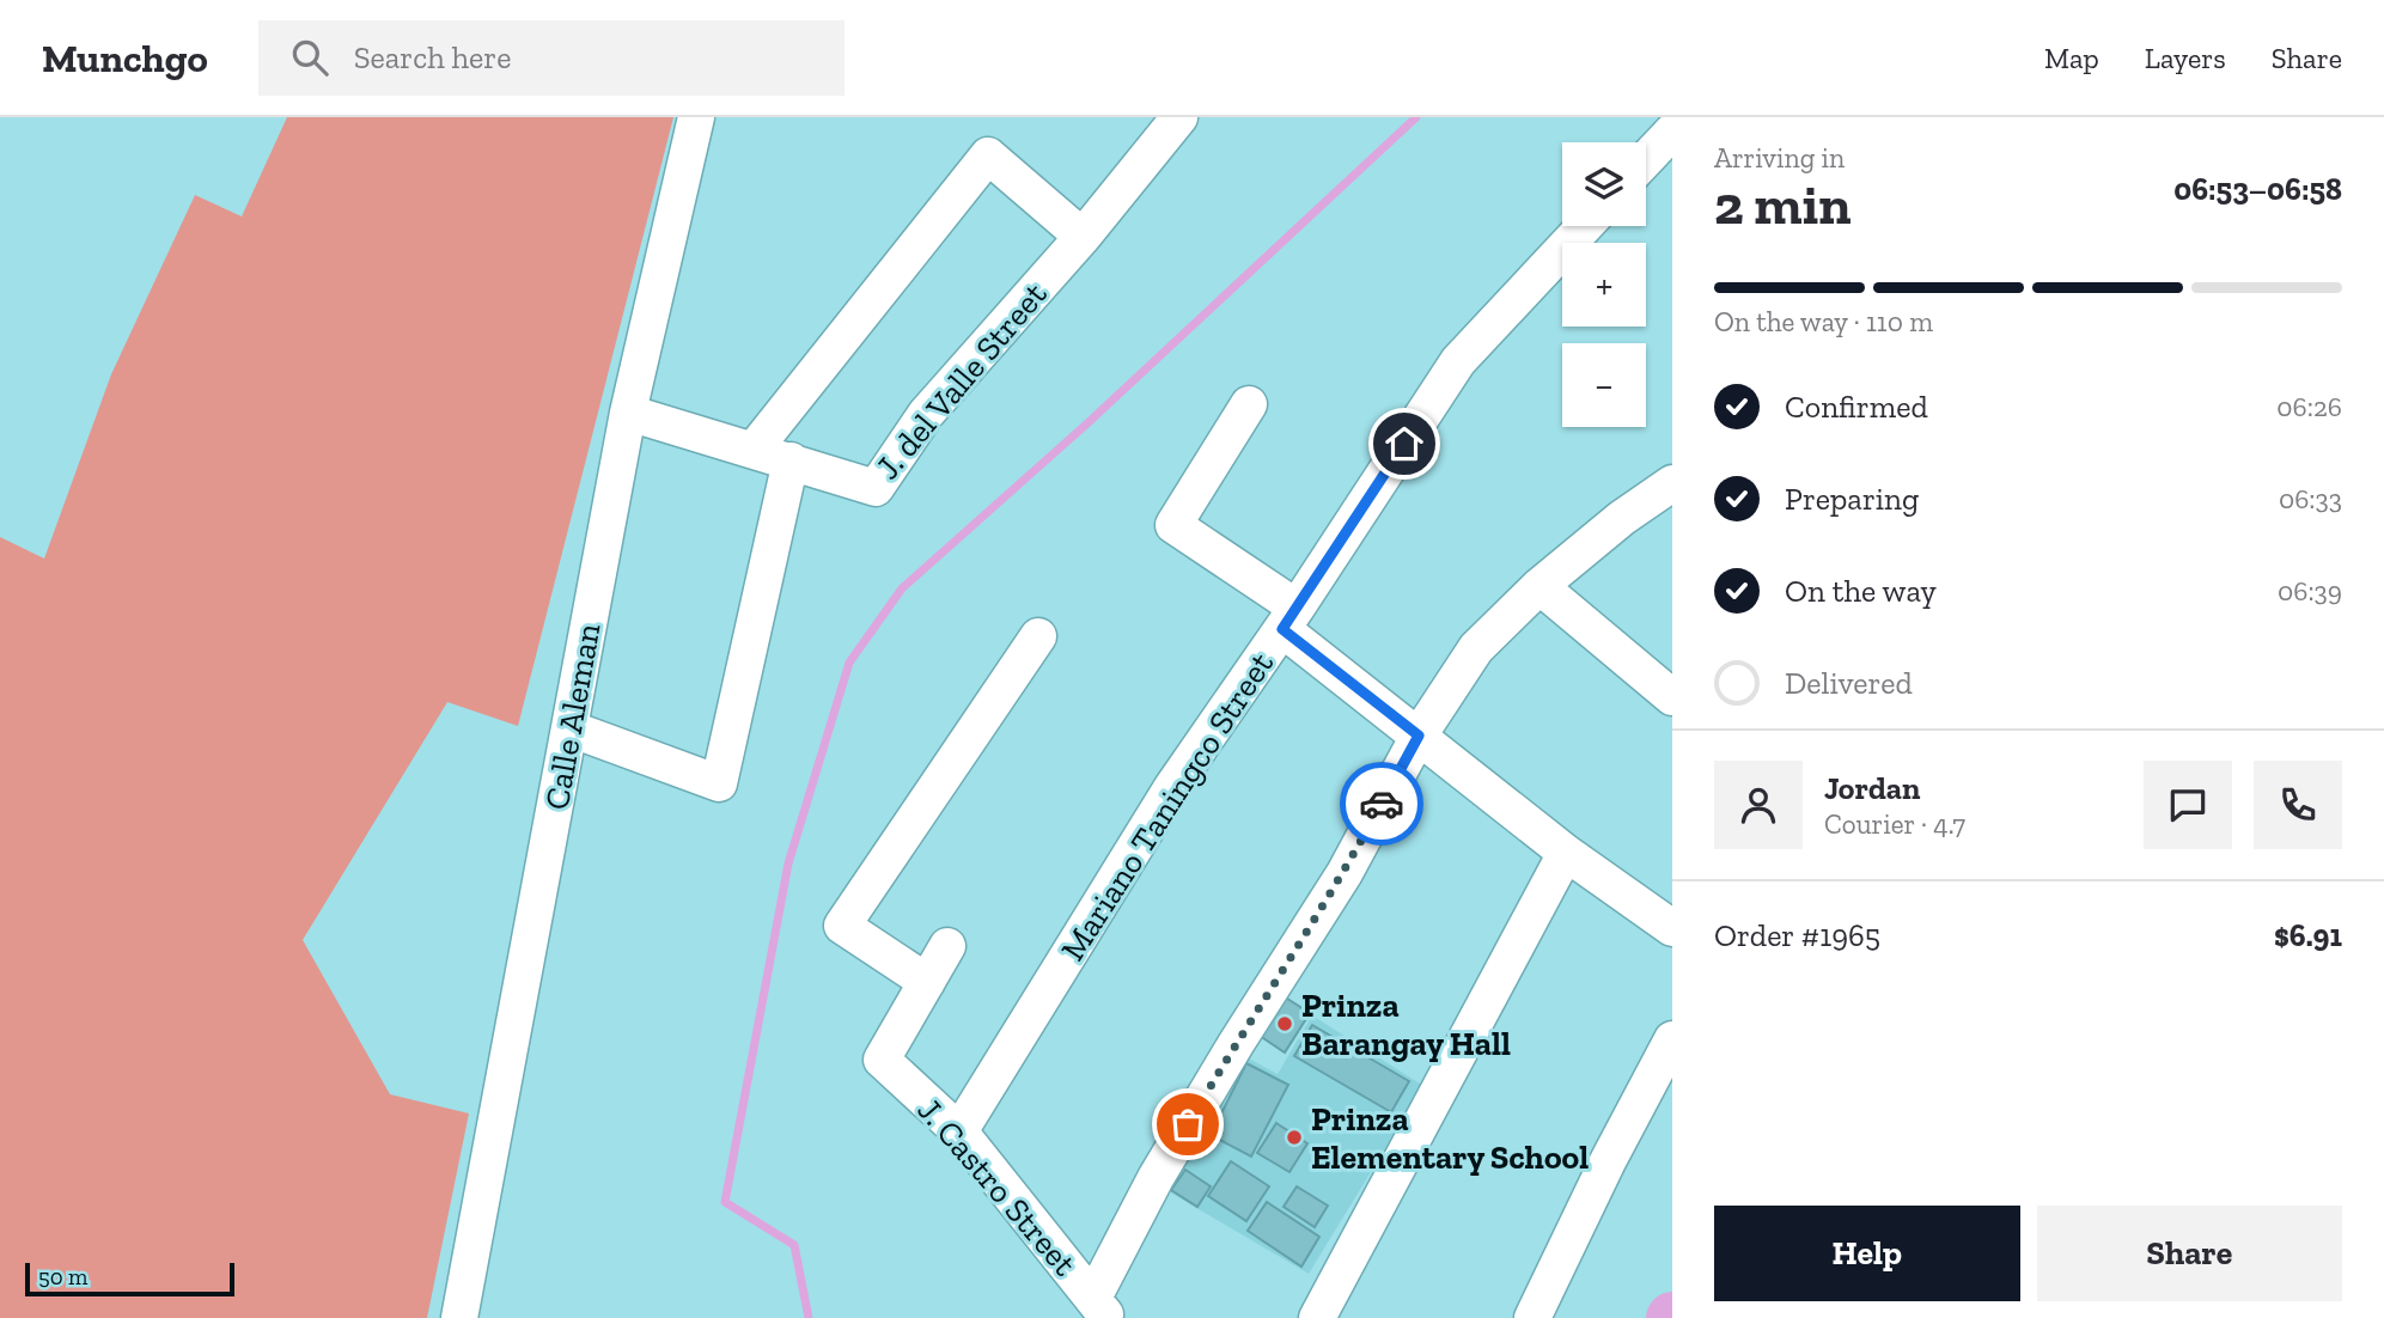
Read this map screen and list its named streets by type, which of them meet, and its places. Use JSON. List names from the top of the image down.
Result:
{
  "streets": {
    "street": [
      "J. del Valle Street",
      "Calle Aleman",
      "Mariano Taningco Street",
      "J. Castro Street"
    ]
  },
  "crossings": [
    ["J. del Valle Street", "Calle Aleman"],
    ["Mariano Taningco Street", "J. Castro Street"]
  ],
  "places": ["Prinza Barangay Hall", "Prinza Elementary School"],
  "scale_bar": "50 m",
  "page": {
    "header": "Munchgo",
    "search": "Search here",
    "nav": ["Map", "Layers", "Share"],
    "heading": ["2 min", "Arriving in", "06:53–06:58"],
    "panel": [
      "Jordan",
      "Courier · 4.7",
      "Order #1965",
      "$6.91"
    ],
    "map_buttons": ["+", "−"],
    "bar": "On the way · 110 m",
    "list": [
      ["Confirmed", "06:26"],
      ["Preparing", "06:33"],
      ["On the way", "06:39"],
      "Delivered"
    ],
    "buttons": ["Help", "Share"],
    "scale": "50 m"
  }
}
